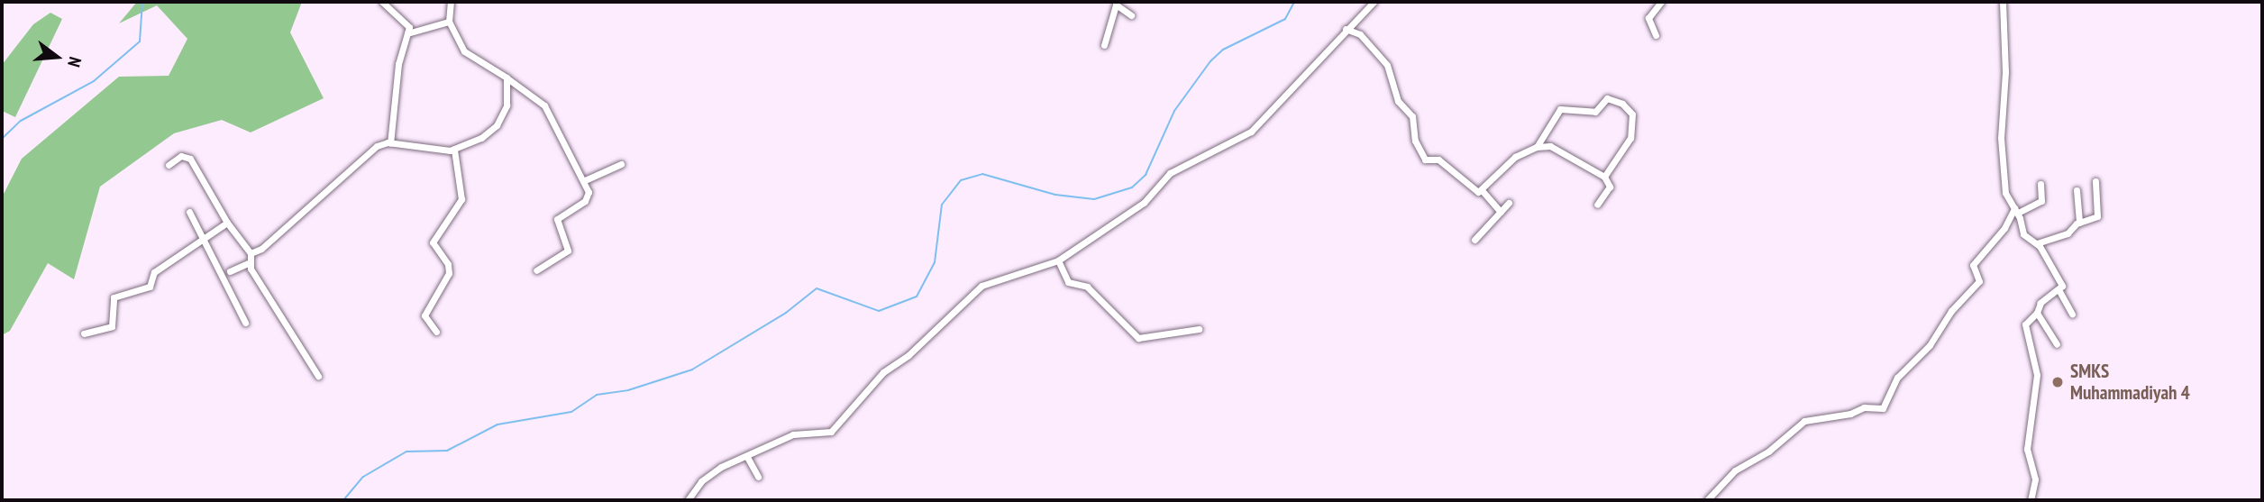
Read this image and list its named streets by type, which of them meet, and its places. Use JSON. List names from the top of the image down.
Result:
{
  "places": ["SMKS Muhammadiyah 4"],
  "north": "right"
}
